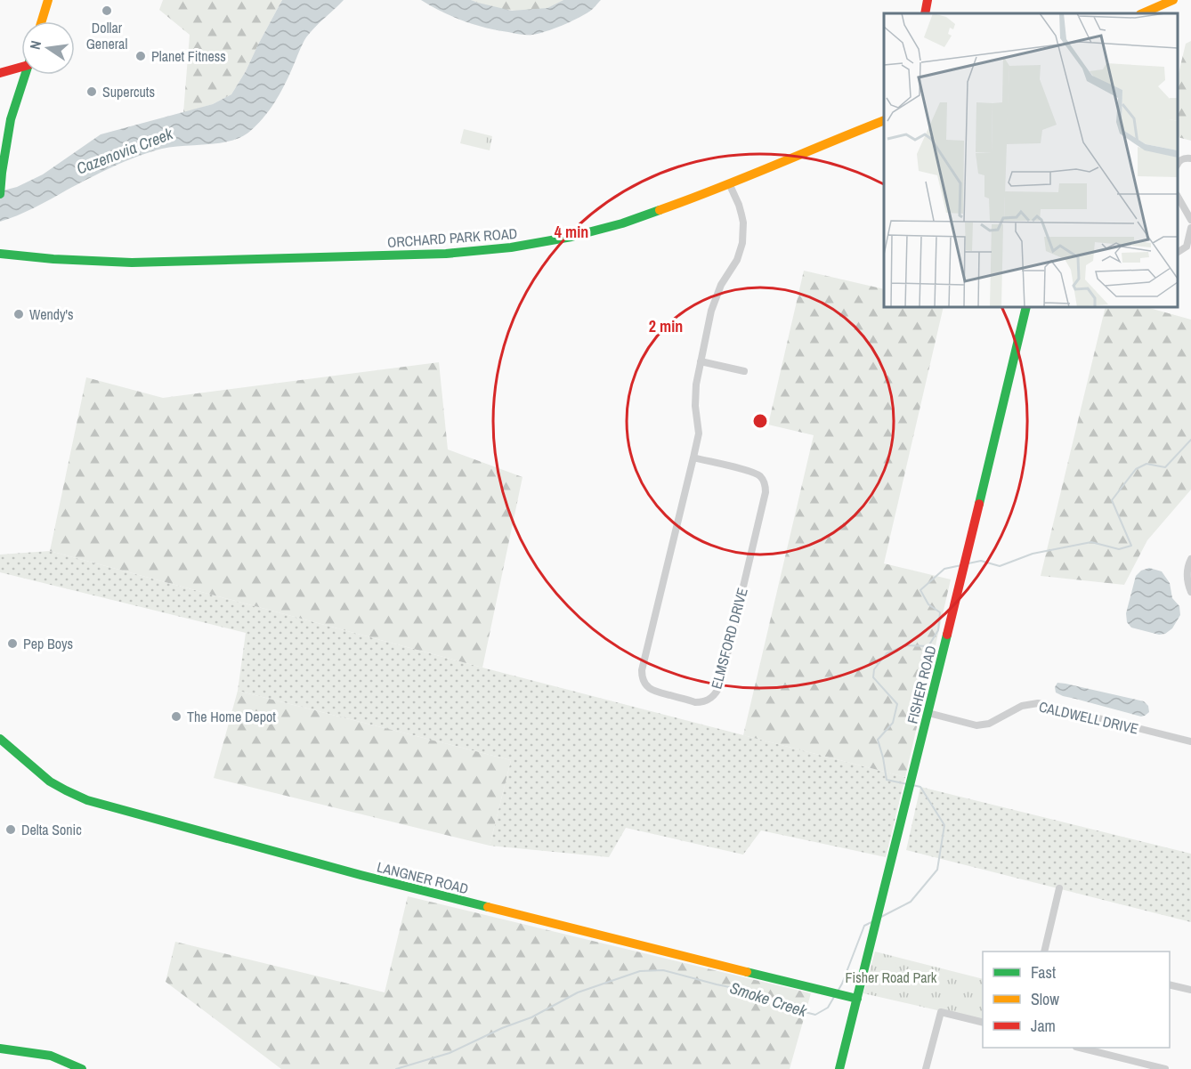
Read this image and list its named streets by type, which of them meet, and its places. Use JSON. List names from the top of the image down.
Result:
{
  "streets": {
    "main road": ["ORCHARD PARK ROAD", "FISHER ROAD", "LANGNER ROAD"],
    "street": ["ELMSFORD DRIVE", "CALDWELL DRIVE"]
  },
  "crossings": [
    ["ORCHARD PARK ROAD", "ELMSFORD DRIVE"],
    ["FISHER ROAD", "CALDWELL DRIVE"],
    ["FISHER ROAD", "LANGNER ROAD"]
  ],
  "water": ["Cazenovia Creek", "Smoke Creek"],
  "parks": ["Fisher Road Park"],
  "places": [
    "Dollar General",
    "Planet Fitness",
    "Supercuts",
    "Wendy's",
    "Pep Boys",
    "The Home Depot",
    "Delta Sonic"
  ],
  "legend": ["Fast", "Slow", "Jam"],
  "north": "left",
  "rings": ["4 min", "2 min"]
}
